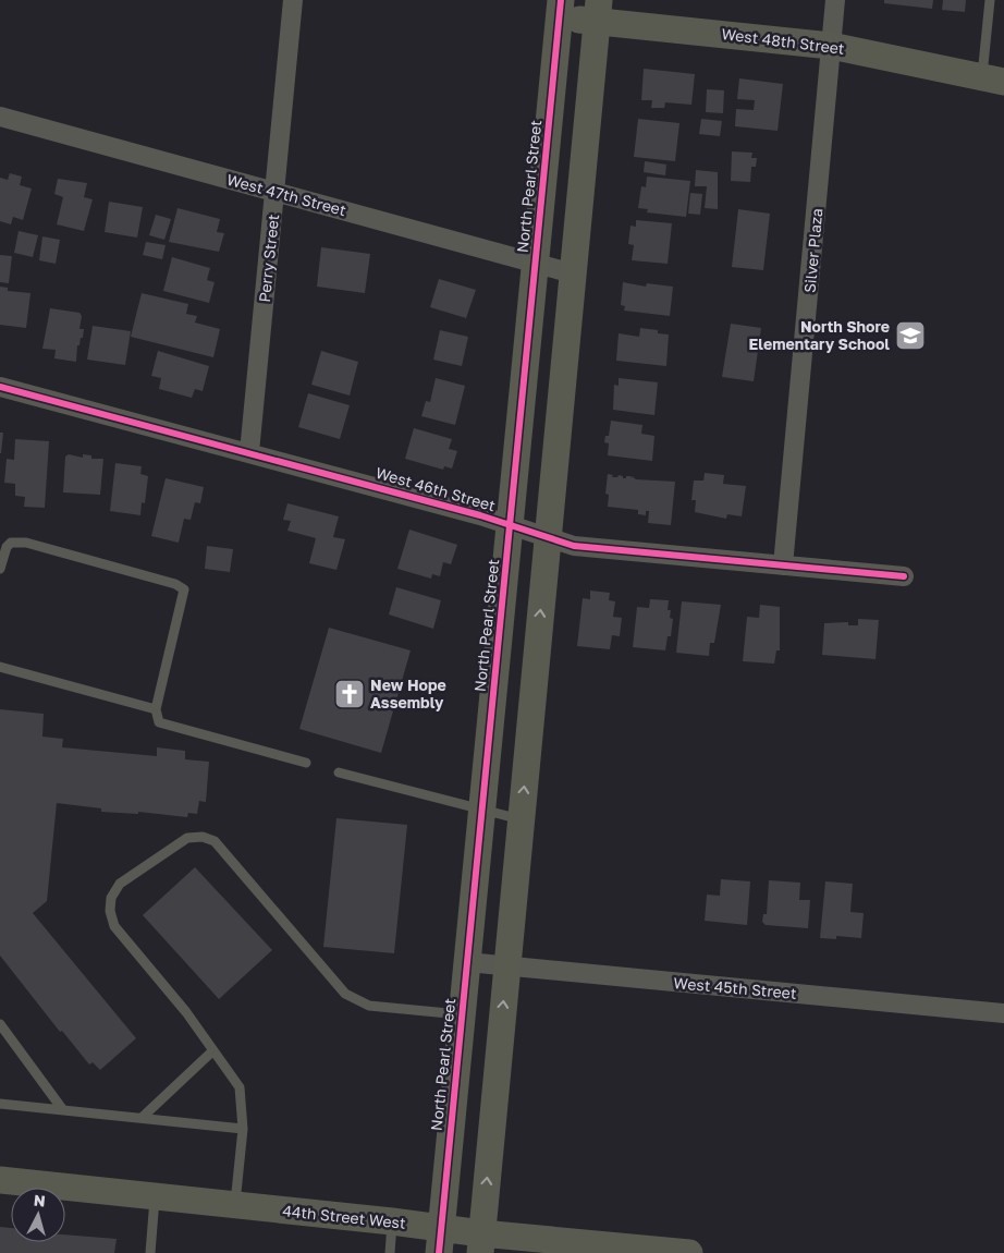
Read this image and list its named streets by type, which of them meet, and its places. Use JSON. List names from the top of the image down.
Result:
{
  "streets": {
    "street": [
      "West 48th Street",
      "North Pearl Street",
      "West 47th Street",
      "Silver Plaza",
      "Perry Street",
      "West 46th Street",
      "West 45th Street",
      "44th Street West"
    ]
  },
  "crossings": [
    ["West 48th Street", "North Pearl Street"],
    ["West 48th Street", "Silver Plaza"],
    ["North Pearl Street", "West 47th Street"],
    ["North Pearl Street", "West 46th Street"],
    ["North Pearl Street", "West 45th Street"],
    ["North Pearl Street", "44th Street West"],
    ["West 47th Street", "Perry Street"],
    ["Silver Plaza", "West 46th Street"],
    ["Perry Street", "West 46th Street"]
  ],
  "places": {
    "school or university": ["North Shore Elementary School"],
    "church": ["New Hope Assembly"]
  },
  "north": "top"
}
